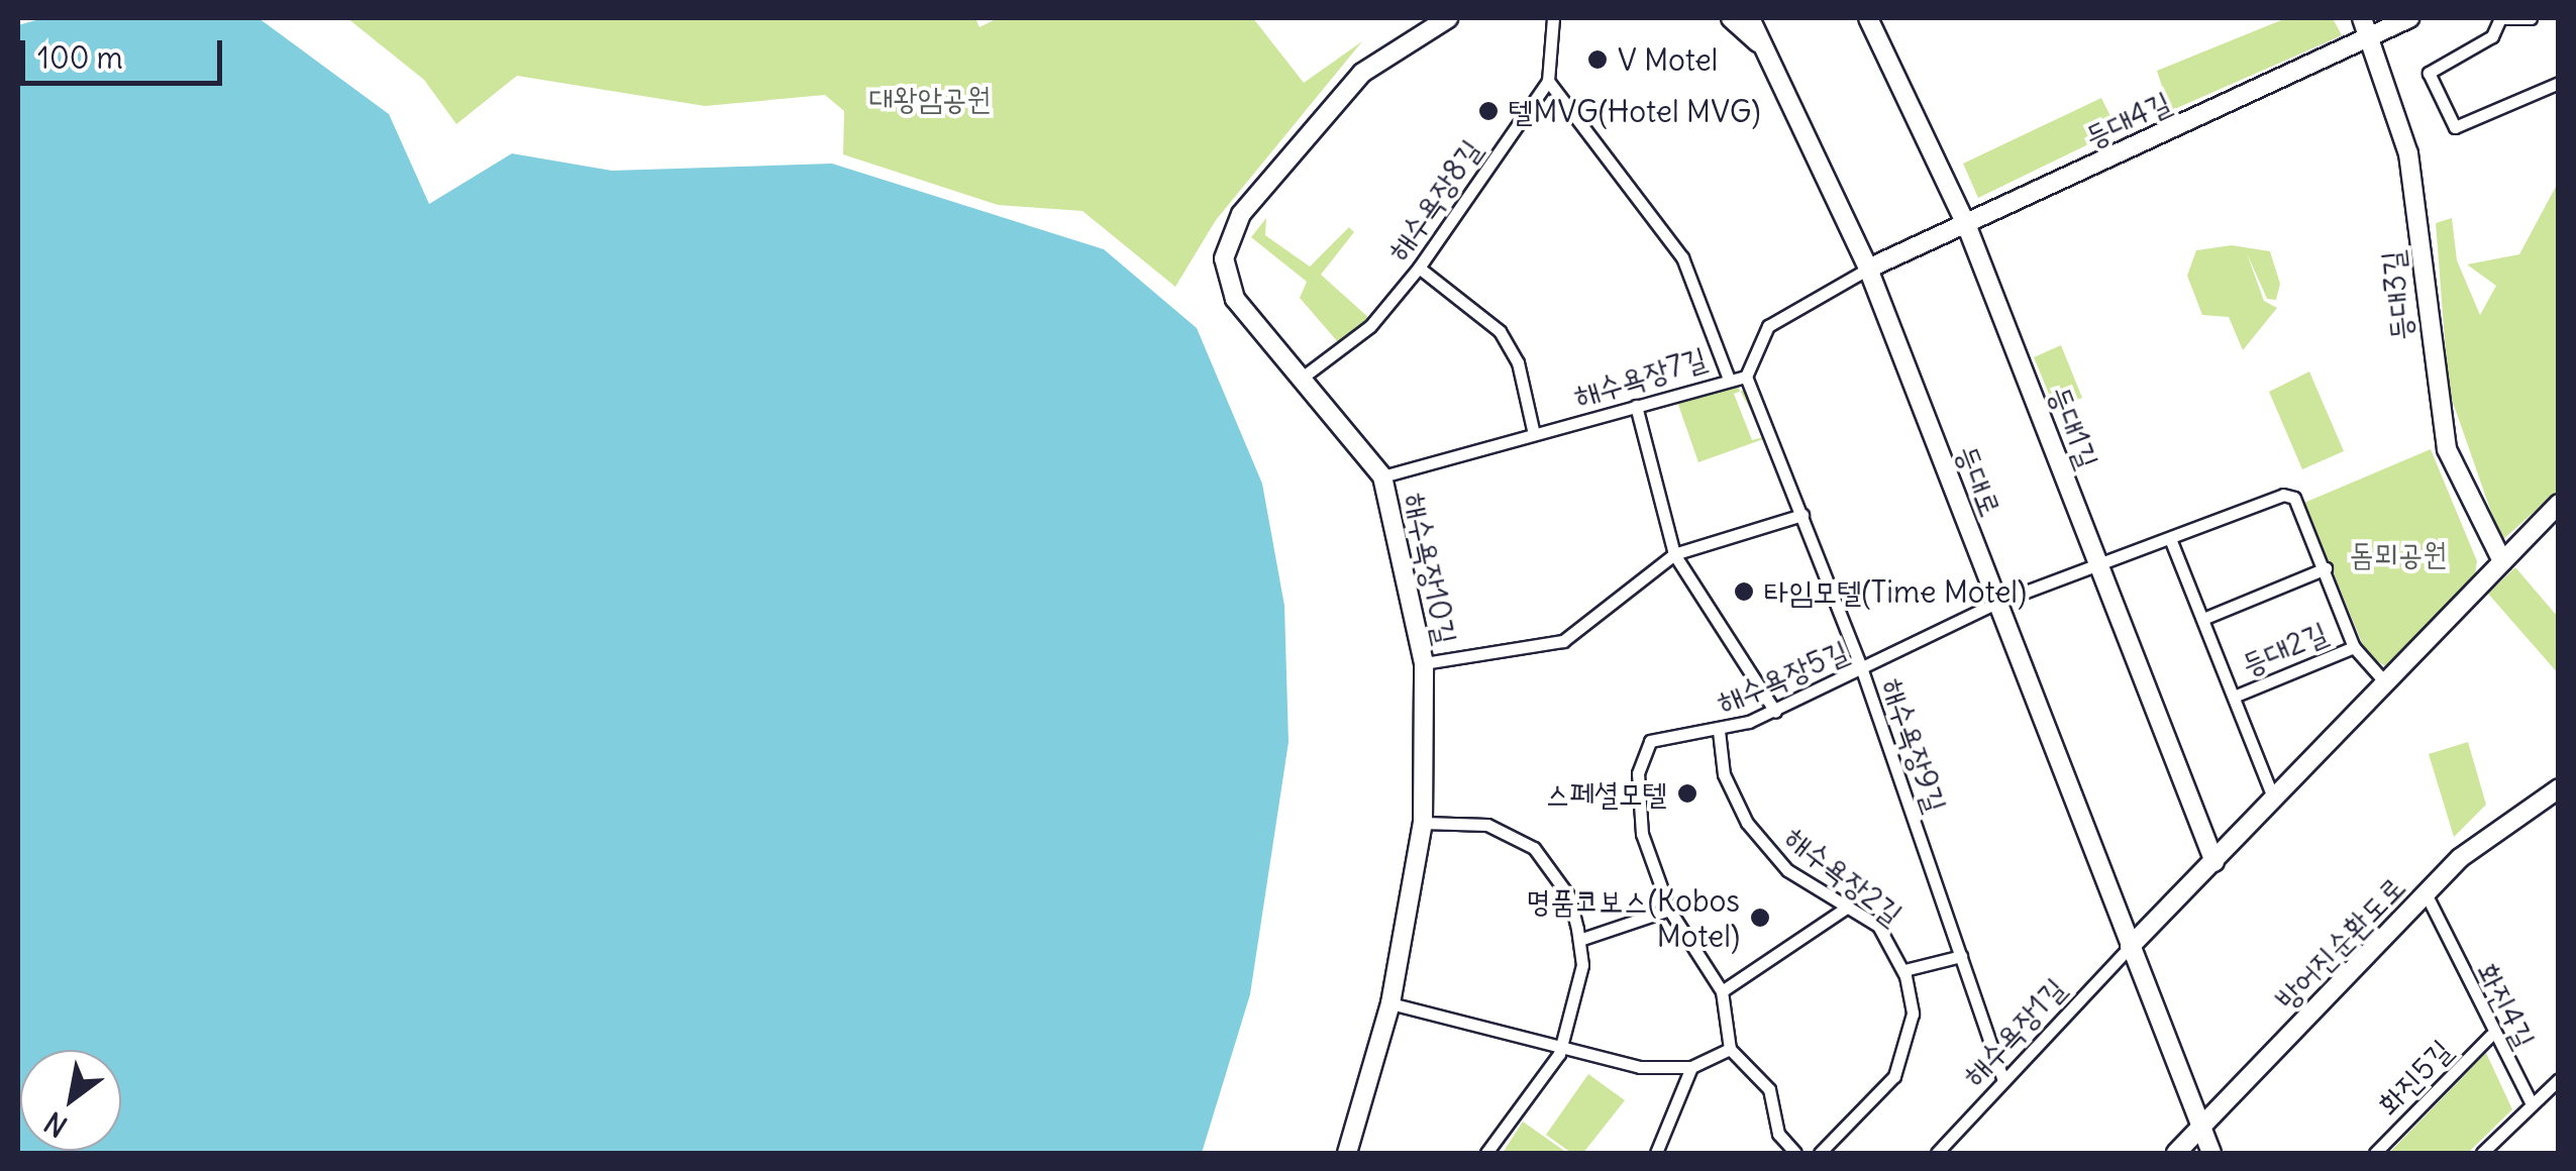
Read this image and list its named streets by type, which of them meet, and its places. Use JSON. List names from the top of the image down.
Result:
{
  "streets": {
    "street": [
      "등대4길",
      "해수욕장8길",
      "등대3길",
      "해수욕장7길",
      "등대1길",
      "등대로",
      "해수욕장10길",
      "등대2길",
      "해수욕장5길",
      "해수욕장9길",
      "해수욕장2길",
      "방어진순환도로",
      "화진4길",
      "해수욕장1길",
      "화진5길"
    ]
  },
  "crossings": [
    ["등대4길", "등대3길"],
    ["등대4길", "해수욕장7길"],
    ["등대4길", "등대1길"],
    ["등대4길", "등대로"],
    ["해수욕장8길", "해수욕장10길"],
    ["해수욕장7길", "등대로"],
    ["해수욕장7길", "해수욕장10길"],
    ["해수욕장7길", "해수욕장9길"],
    ["등대1길", "등대2길"],
    ["등대1길", "해수욕장5길"],
    ["등대로", "해수욕장5길"],
    ["등대로", "방어진순환도로"],
    ["등대로", "해수욕장1길"],
    ["등대2길", "해수욕장5길"],
    ["해수욕장5길", "해수욕장9길"],
    ["해수욕장5길", "해수욕장2길"],
    ["해수욕장9길", "해수욕장1길"],
    ["방어진순환도로", "화진4길"],
    ["화진4길", "화진5길"]
  ],
  "parks": ["대왕암공원", "돔뫼공원"],
  "places": [
    "V Motel",
    "텔MVG(Hotel MVG)",
    "타임모텔(Time Motel)",
    "스페셜모텔",
    "명품코보스(Kobos Motel)"
  ],
  "scale_bar": "100 m",
  "north": "bottom left"
}
